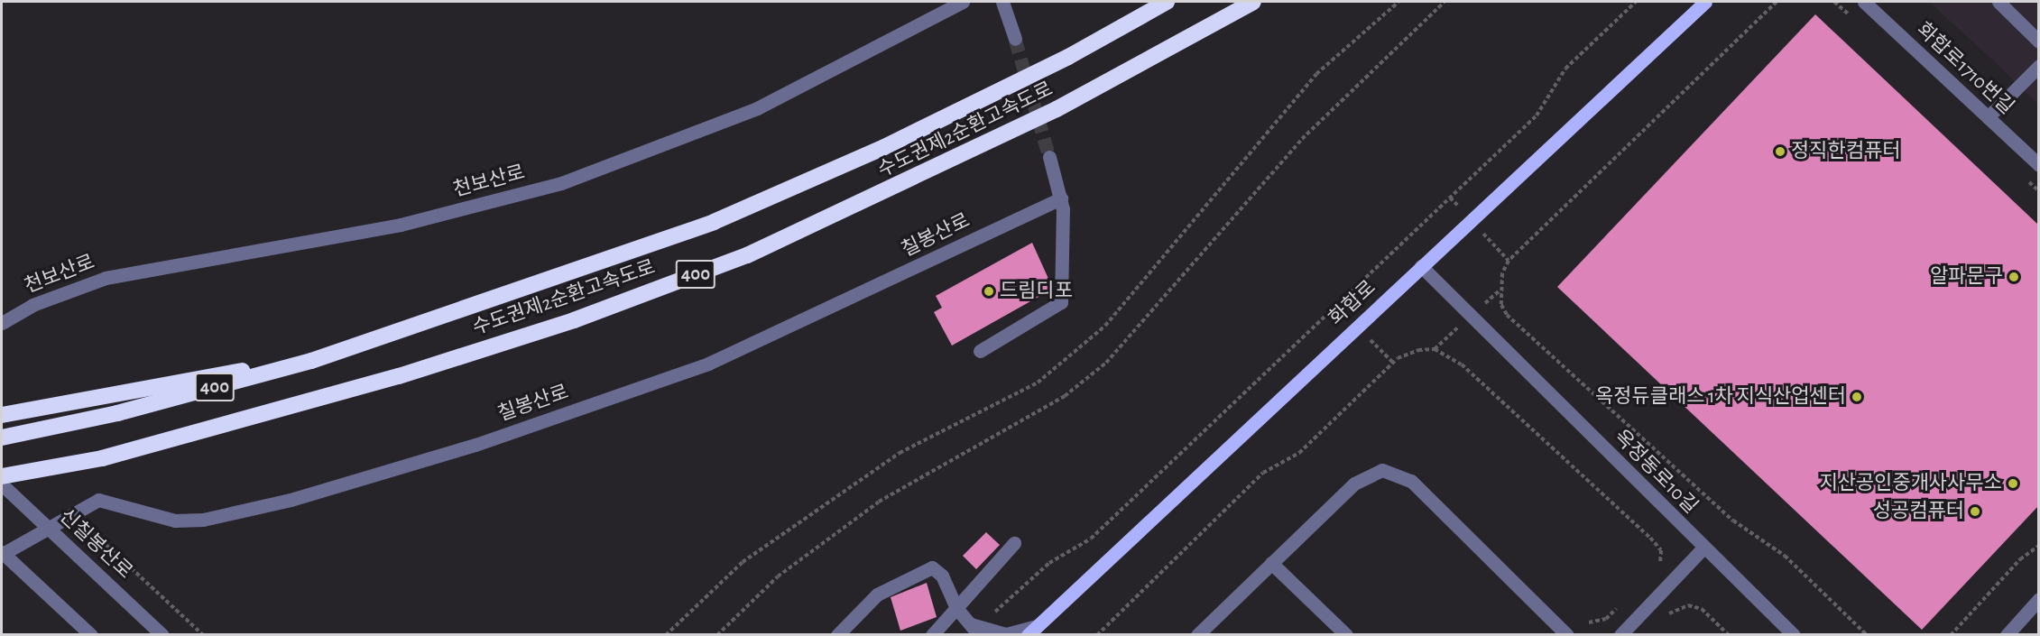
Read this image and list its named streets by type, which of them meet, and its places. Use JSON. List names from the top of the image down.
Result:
{
  "streets": {
    "highway": ["수도권제2순환고속도로", "400"],
    "main road": ["화합로"],
    "street": [
      "화합로1710번길",
      "천보산로",
      "칠봉산로",
      "옥정동로10길",
      "신칠봉산로"
    ]
  },
  "crossings": [
    ["칠봉산로", "신칠봉산로"],
    ["화합로", "옥정동로10길"]
  ],
  "places": [
    "정직한컴퓨터",
    "알파문구",
    "드림디포",
    "옥정듀클래스 1차 지식산업센터",
    "지산공인중개사사무소",
    "성공컴퓨터"
  ]
}
